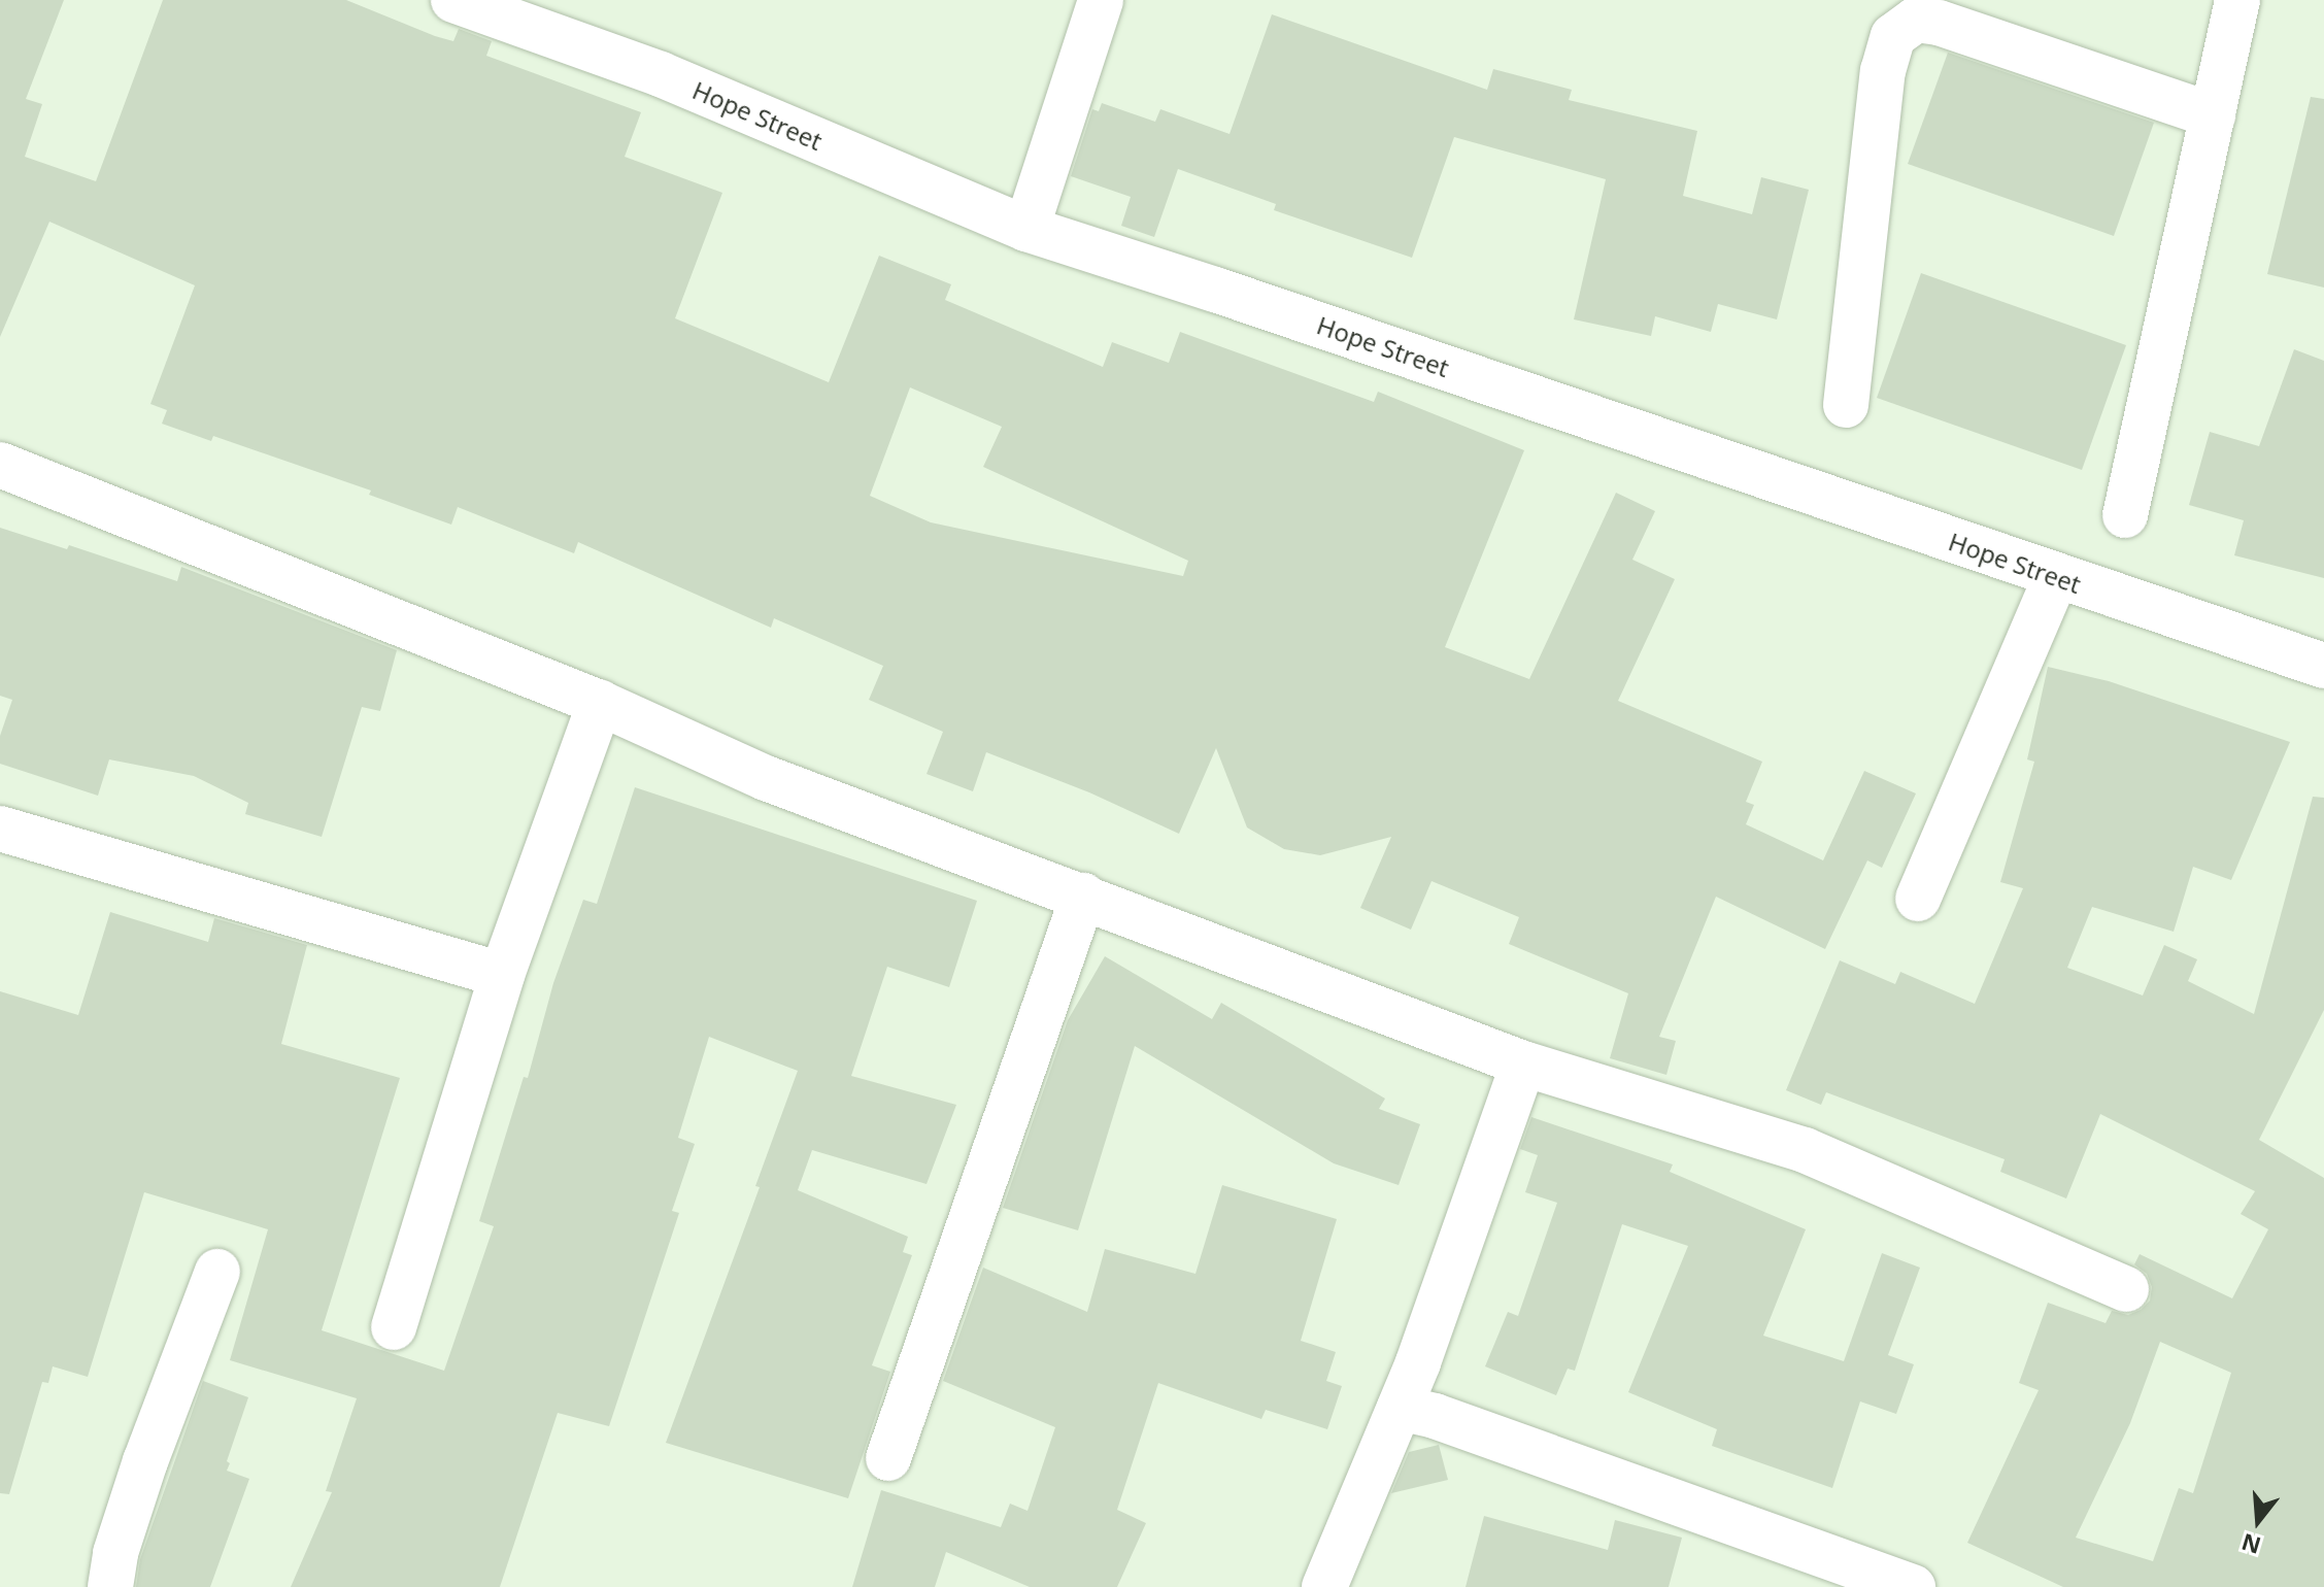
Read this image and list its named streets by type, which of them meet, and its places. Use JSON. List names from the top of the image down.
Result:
{
  "streets": {
    "street": ["Hope Street"]
  },
  "north": "bottom"
}
